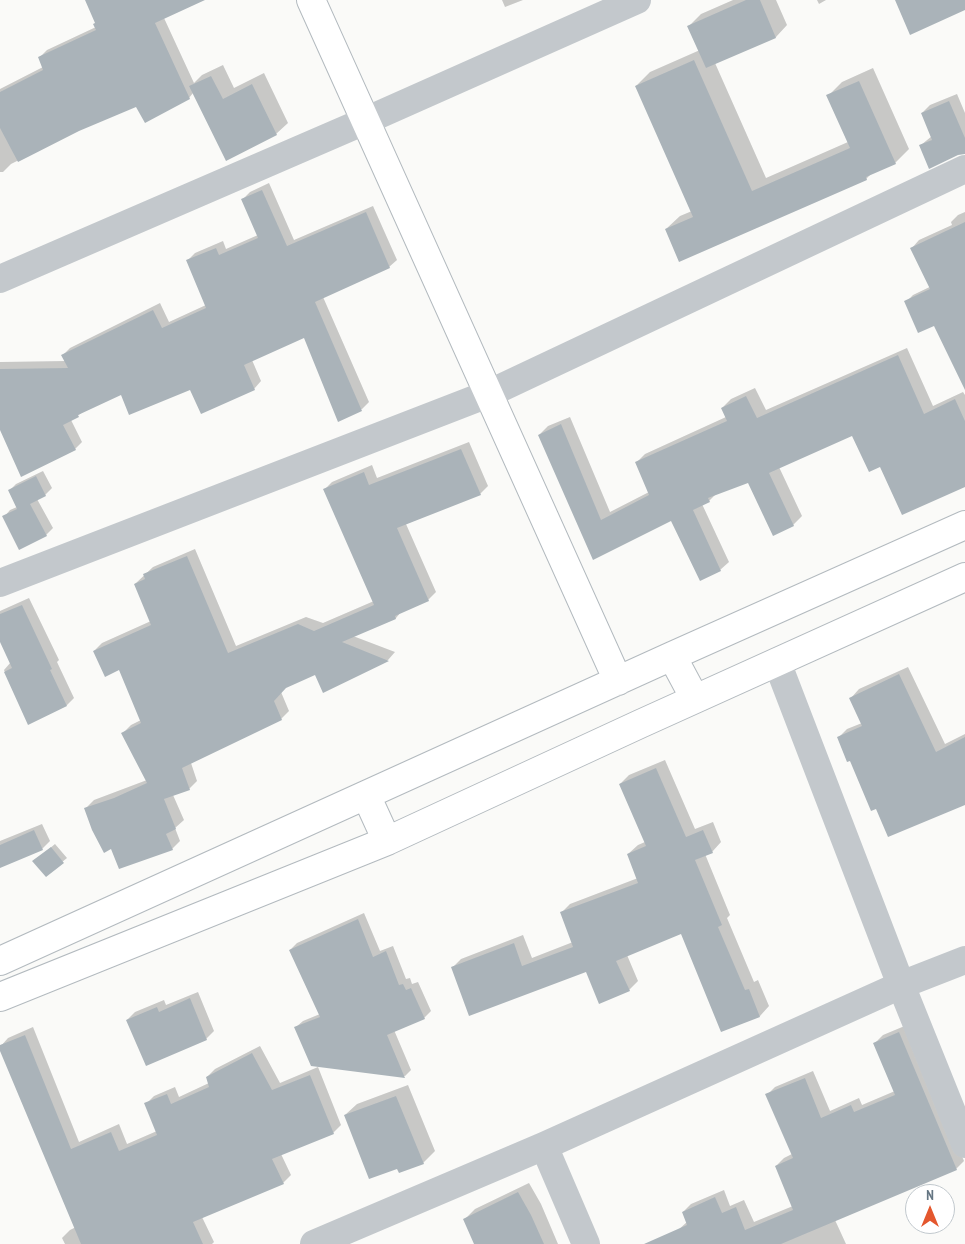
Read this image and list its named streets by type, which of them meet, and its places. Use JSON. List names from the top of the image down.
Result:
{
  "north": "top"
}
